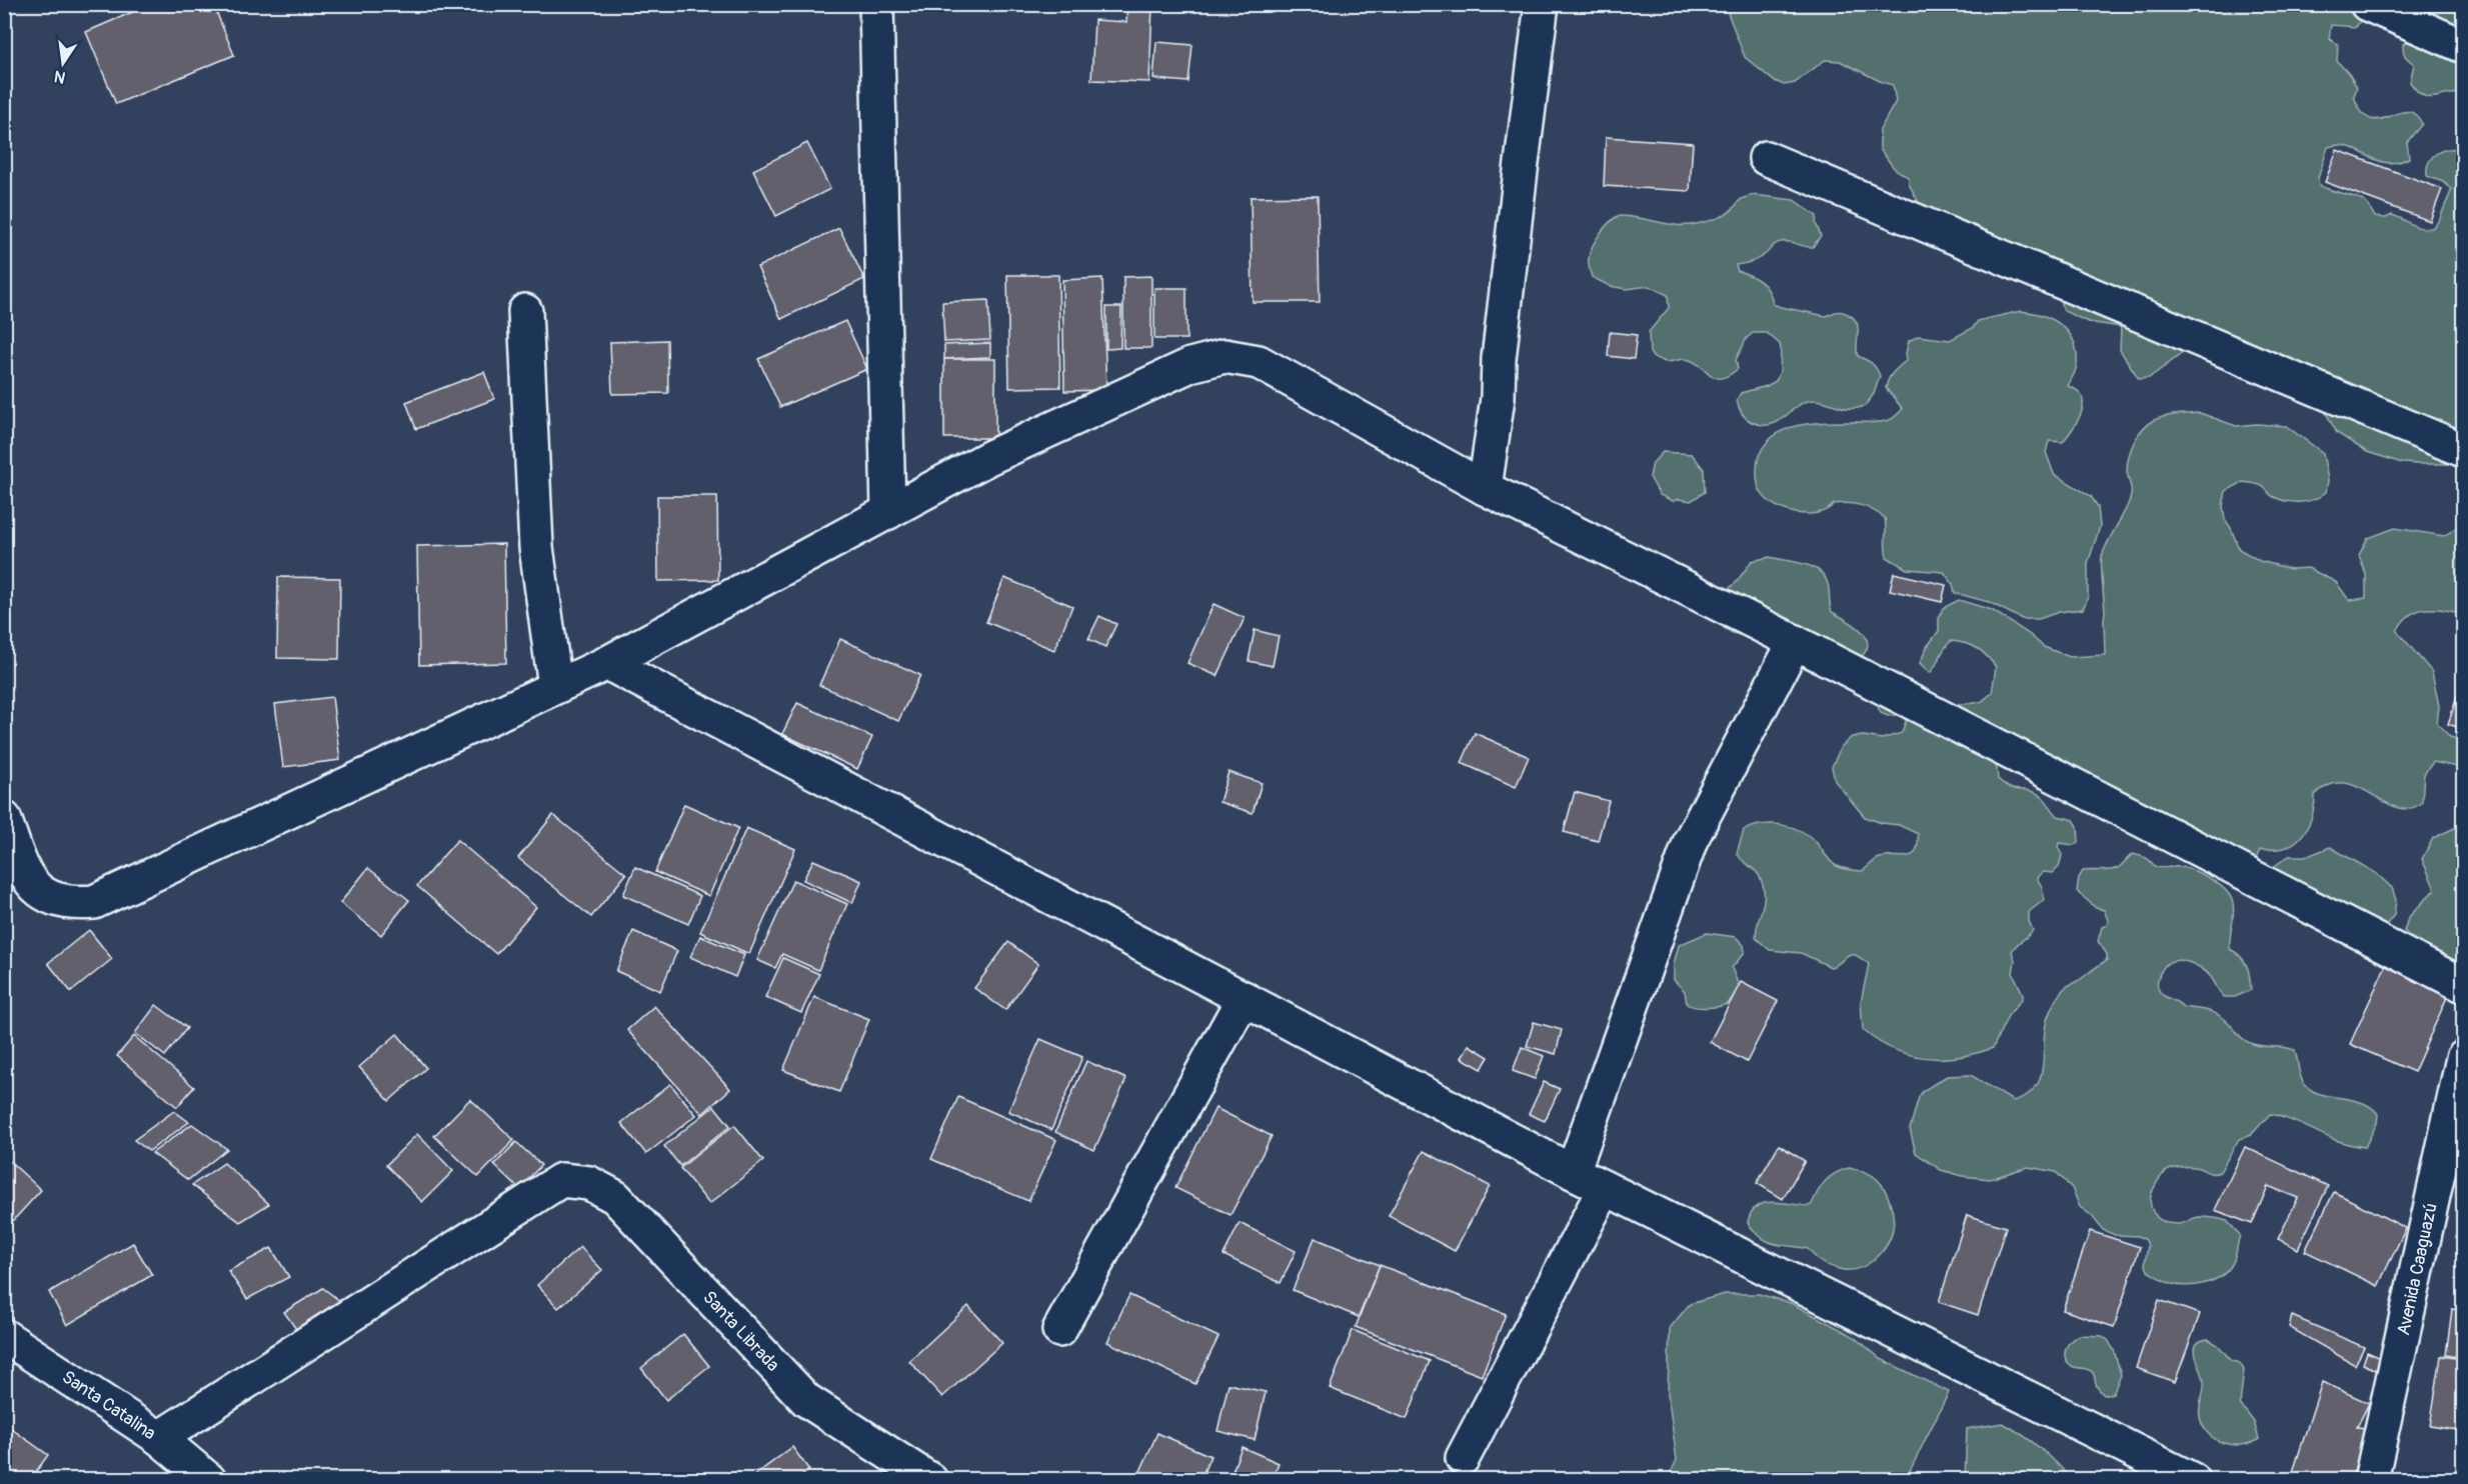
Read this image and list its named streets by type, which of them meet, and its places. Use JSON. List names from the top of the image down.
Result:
{
  "streets": {
    "street": ["Avenida Caaguazú", "Santa Librada", "Santa Catalina"]
  },
  "crossings": [
    ["Santa Librada", "Santa Catalina"]
  ],
  "north": "bottom"
}
